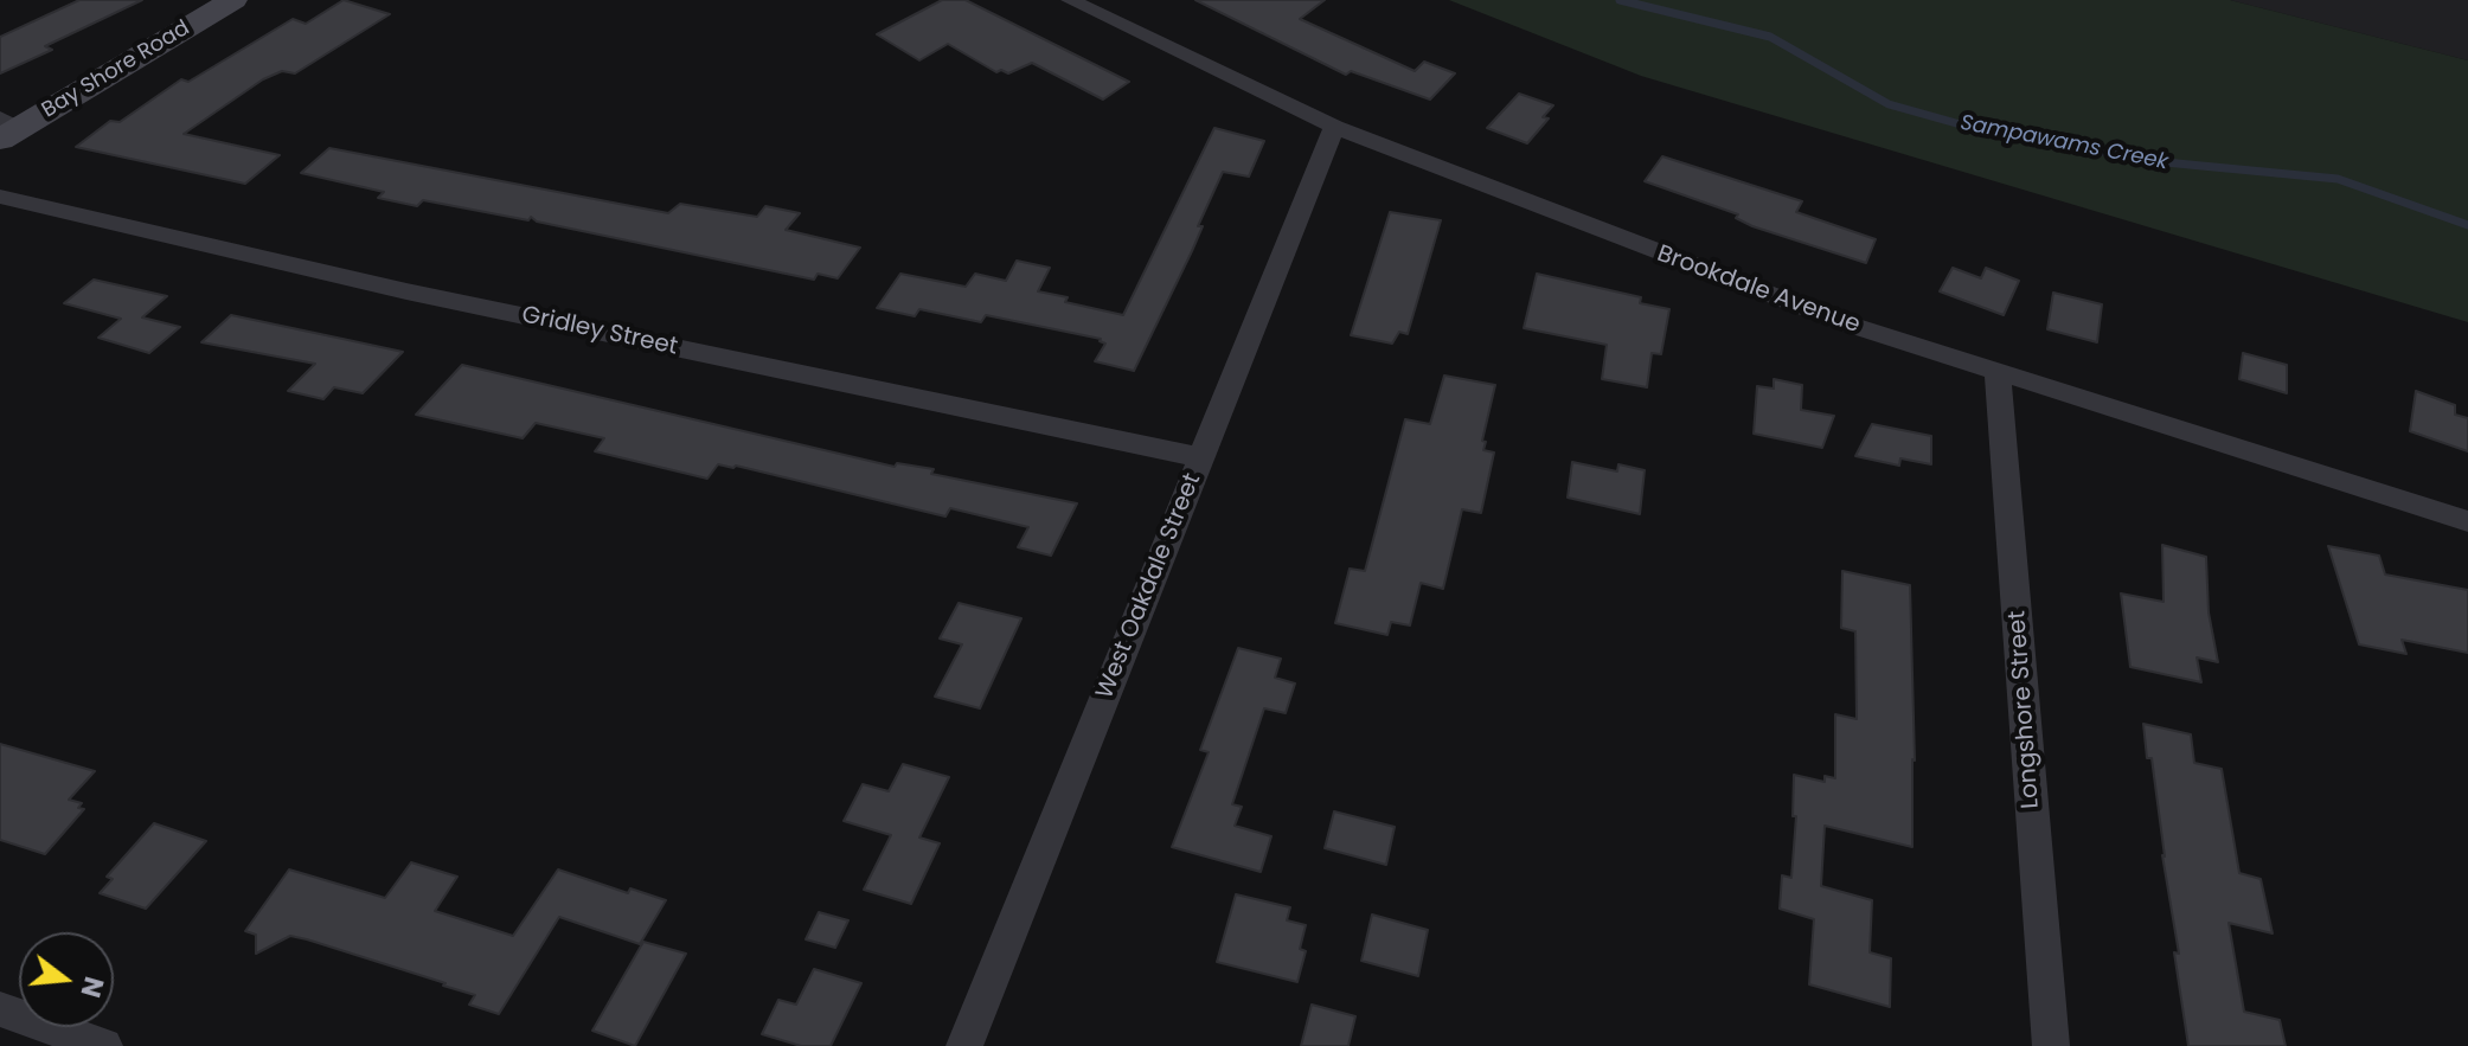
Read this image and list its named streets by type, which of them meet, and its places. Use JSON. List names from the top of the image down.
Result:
{
  "streets": {
    "main road": ["Bay Shore Road"],
    "street": [
      "Brookdale Avenue",
      "Gridley Street",
      "West Oakdale Street",
      "Longshore Street"
    ]
  },
  "crossings": [
    ["Brookdale Avenue", "West Oakdale Street"],
    ["Brookdale Avenue", "Longshore Street"],
    ["Gridley Street", "West Oakdale Street"]
  ],
  "water": ["Sampawams Creek"],
  "north": "right"
}
